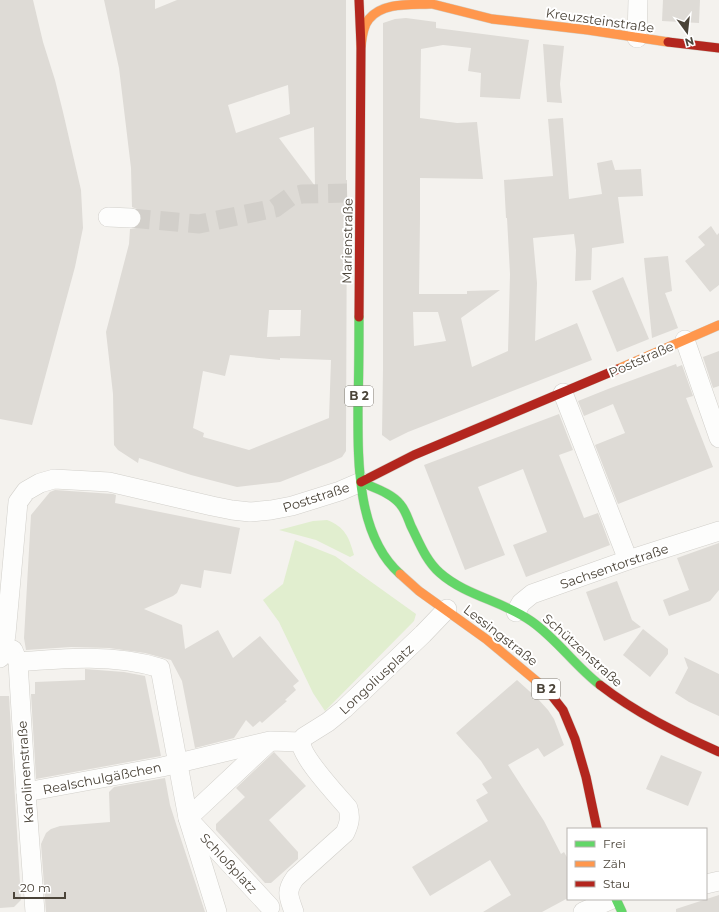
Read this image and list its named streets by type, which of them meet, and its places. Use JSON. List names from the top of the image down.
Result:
{
  "streets": {
    "main road": [
      "Kreuzsteinstraße",
      "Marienstraße",
      "Poststraße",
      "B 2",
      "Lessingstraße",
      "Schützenstraße"
    ],
    "street": [
      "Sachsentorstraße",
      "Longoliusplatz",
      "Karolinenstraße",
      "Realschulgäßchen",
      "Schloßplatz"
    ]
  },
  "crossings": [
    ["Marienstraße", "Poststraße"],
    ["Marienstraße", "Lessingstraße"],
    ["Marienstraße", "Schützenstraße"],
    ["Poststraße", "Lessingstraße"],
    ["Poststraße", "Schützenstraße"],
    ["Poststraße", "Karolinenstraße"],
    ["Sachsentorstraße", "Schützenstraße"],
    ["Lessingstraße", "Schützenstraße"],
    ["Lessingstraße", "Longoliusplatz"],
    ["Karolinenstraße", "Realschulgäßchen"],
    ["Karolinenstraße", "Schloßplatz"],
    ["Realschulgäßchen", "Schloßplatz"]
  ],
  "legend": ["Frei", "Zäh", "Stau"],
  "scale_bar": "20 m",
  "north": "bottom"
}
